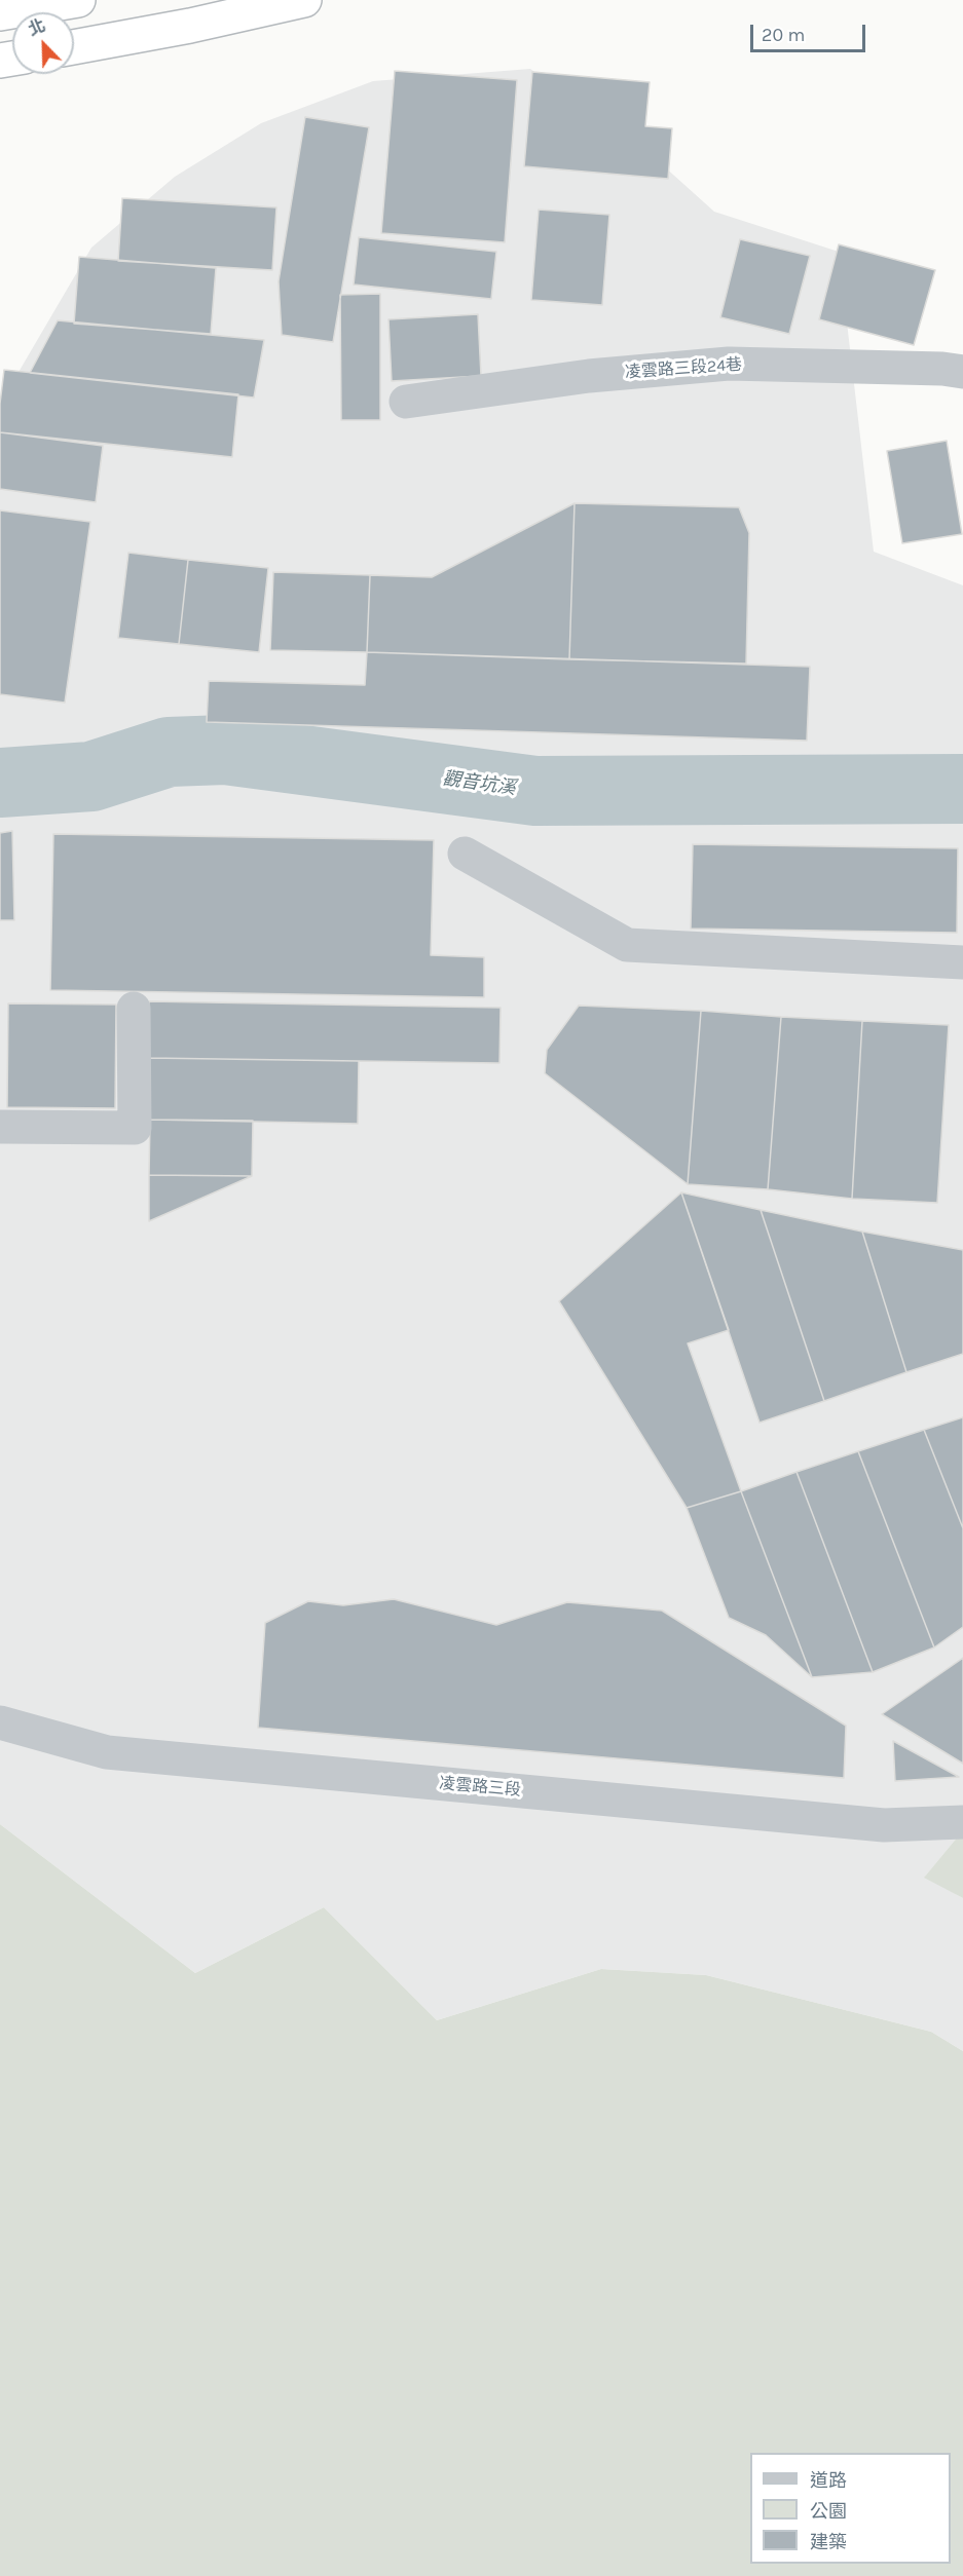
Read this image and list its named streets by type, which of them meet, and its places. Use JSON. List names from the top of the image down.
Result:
{
  "streets": {
    "street": ["凌雲路三段24巷", "凌雲路三段"]
  },
  "water": ["觀音坑溪"],
  "legend": ["道路", "公園", "建築"],
  "scale_bar": "20 m",
  "north": "top left"
}
